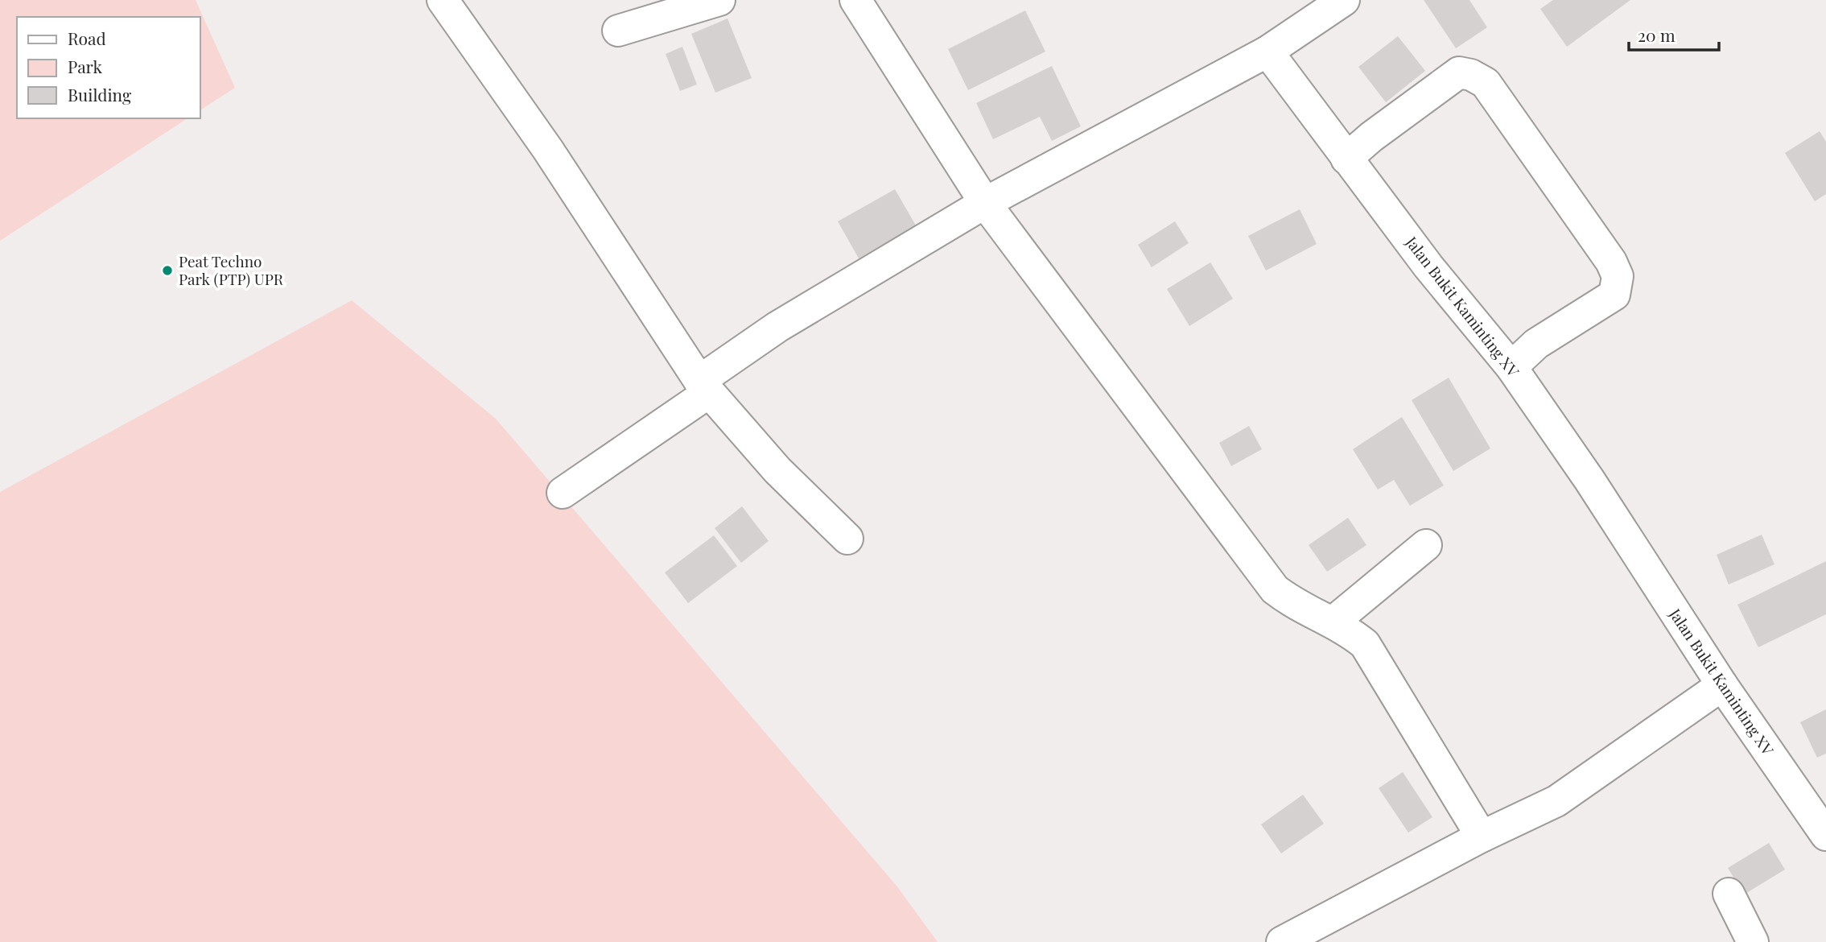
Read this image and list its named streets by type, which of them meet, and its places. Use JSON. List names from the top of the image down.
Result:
{
  "streets": {
    "street": ["Jalan Bukit Kaminting XV"]
  },
  "places": ["Peat Techno Park (PTP) UPR"],
  "legend": ["Road", "Park", "Building"],
  "scale_bar": "20 m"
}
